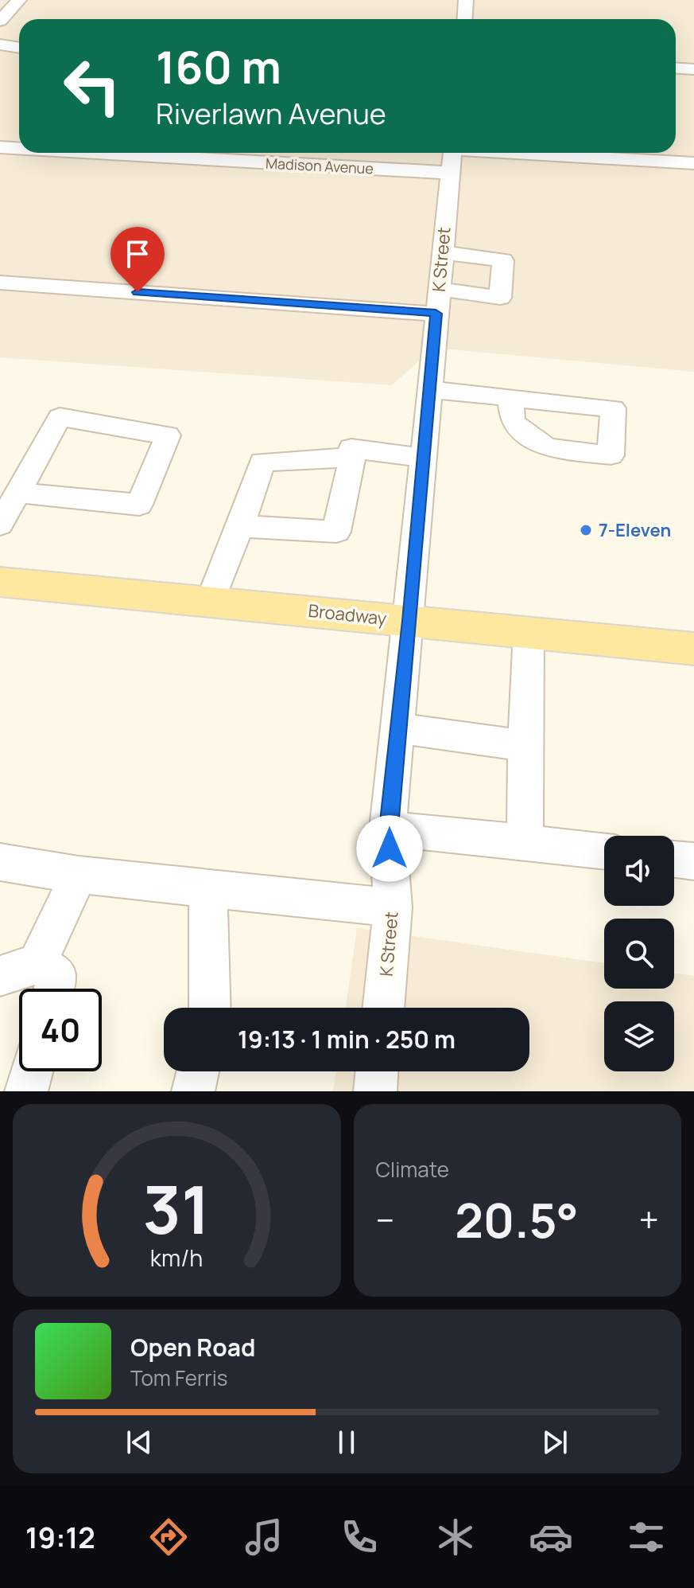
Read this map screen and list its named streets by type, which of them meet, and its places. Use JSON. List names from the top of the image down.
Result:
{
  "streets": {
    "main road": ["Broadway"],
    "street": ["Madison Avenue", "K Street"]
  },
  "crossings": [
    ["Madison Avenue", "K Street"],
    ["K Street", "Broadway"]
  ],
  "places": ["7-Eleven"],
  "page": {
    "turn": ["160 m", "Riverlawn Avenue"],
    "limit": "40",
    "trip": "19:13 · 1 min · 250 m",
    "tile": "Climate",
    "heat": ["−", "20.5°", "+"],
    "song": ["Open Road", "Tom Ferris"],
    "tabs": "19:12",
    "gauge": ["31", "km/h"]
  }
}
